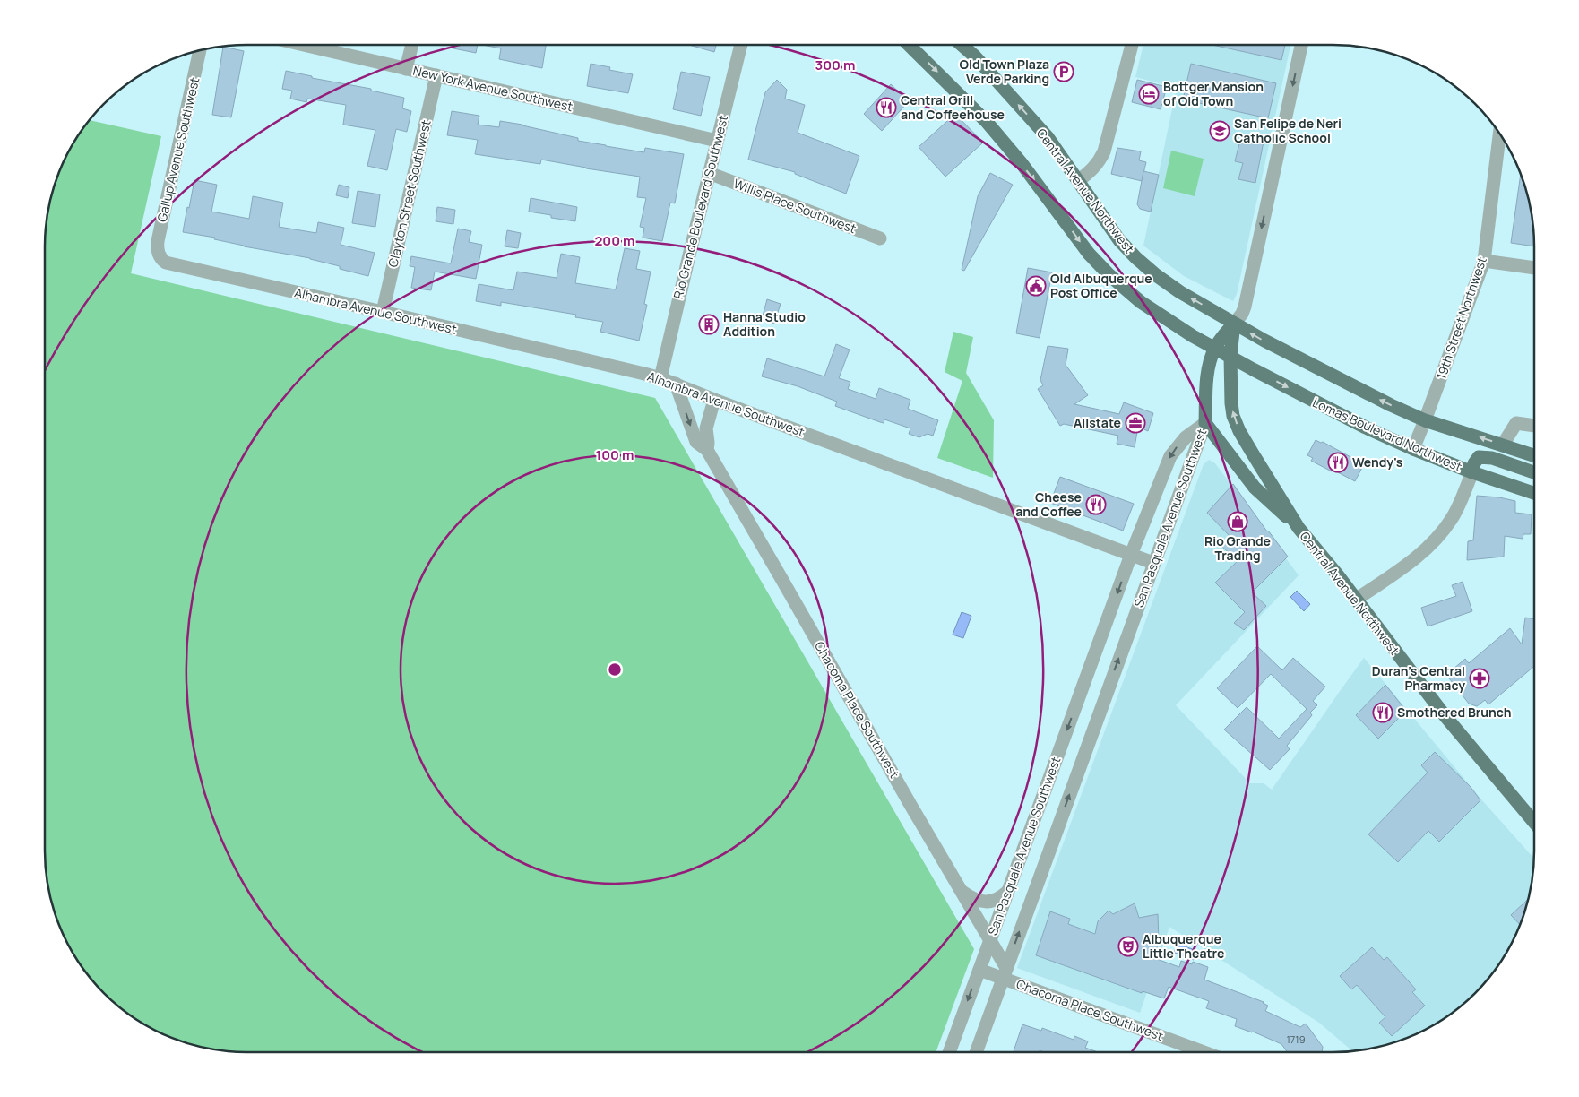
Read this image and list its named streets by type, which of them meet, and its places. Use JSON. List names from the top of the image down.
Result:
{
  "streets": {
    "main road": ["Central Avenue Northwest", "Lomas Boulevard Northwest"],
    "street": [
      "New York Avenue Southwest",
      "Gallup Avenue Southwest",
      "Clayton Street Southwest",
      "Willis Place Southwest",
      "Rio Grande Boulevard Southwest",
      "Alhambra Avenue Southwest",
      "19th Street Northwest",
      "San Pasquale Avenue Southwest",
      "Chacoma Place Southwest"
    ]
  },
  "crossings": [
    ["New York Avenue Southwest", "Clayton Street Southwest"],
    ["New York Avenue Southwest", "Rio Grande Boulevard Southwest"],
    ["Gallup Avenue Southwest", "Alhambra Avenue Southwest"],
    ["Central Avenue Northwest", "Lomas Boulevard Northwest"],
    ["Clayton Street Southwest", "Alhambra Avenue Southwest"],
    ["Willis Place Southwest", "Rio Grande Boulevard Southwest"],
    ["Rio Grande Boulevard Southwest", "Alhambra Avenue Southwest"],
    ["Alhambra Avenue Southwest", "San Pasquale Avenue Southwest"],
    ["Alhambra Avenue Southwest", "Chacoma Place Southwest"],
    ["19th Street Northwest", "Lomas Boulevard Northwest"],
    ["San Pasquale Avenue Southwest", "Chacoma Place Southwest"]
  ],
  "one_way": ["Central Avenue Northwest"],
  "places": {
    "parking": ["Old Town Plaza Verde Parking"],
    "hotel": ["Bottger Mansion of Old Town"],
    "restaurant": [
      "Central Grill and Coffeehouse",
      "Wendy's",
      "Cheese and Coffee",
      "Smothered Brunch"
    ],
    "school or university": ["San Felipe de Neri Catholic School"],
    "public building": ["Old Albuquerque Post Office"],
    "building": ["Hanna Studio Addition"],
    "office": ["Allstate"],
    "shop": ["Rio Grande Trading"],
    "pharmacy": ["Duran's Central Pharmacy"],
    "theatre": ["Albuquerque Little Theatre"]
  },
  "house_numbers": ["1719"],
  "rings": ["300 m", "200 m", "100 m"]
}
